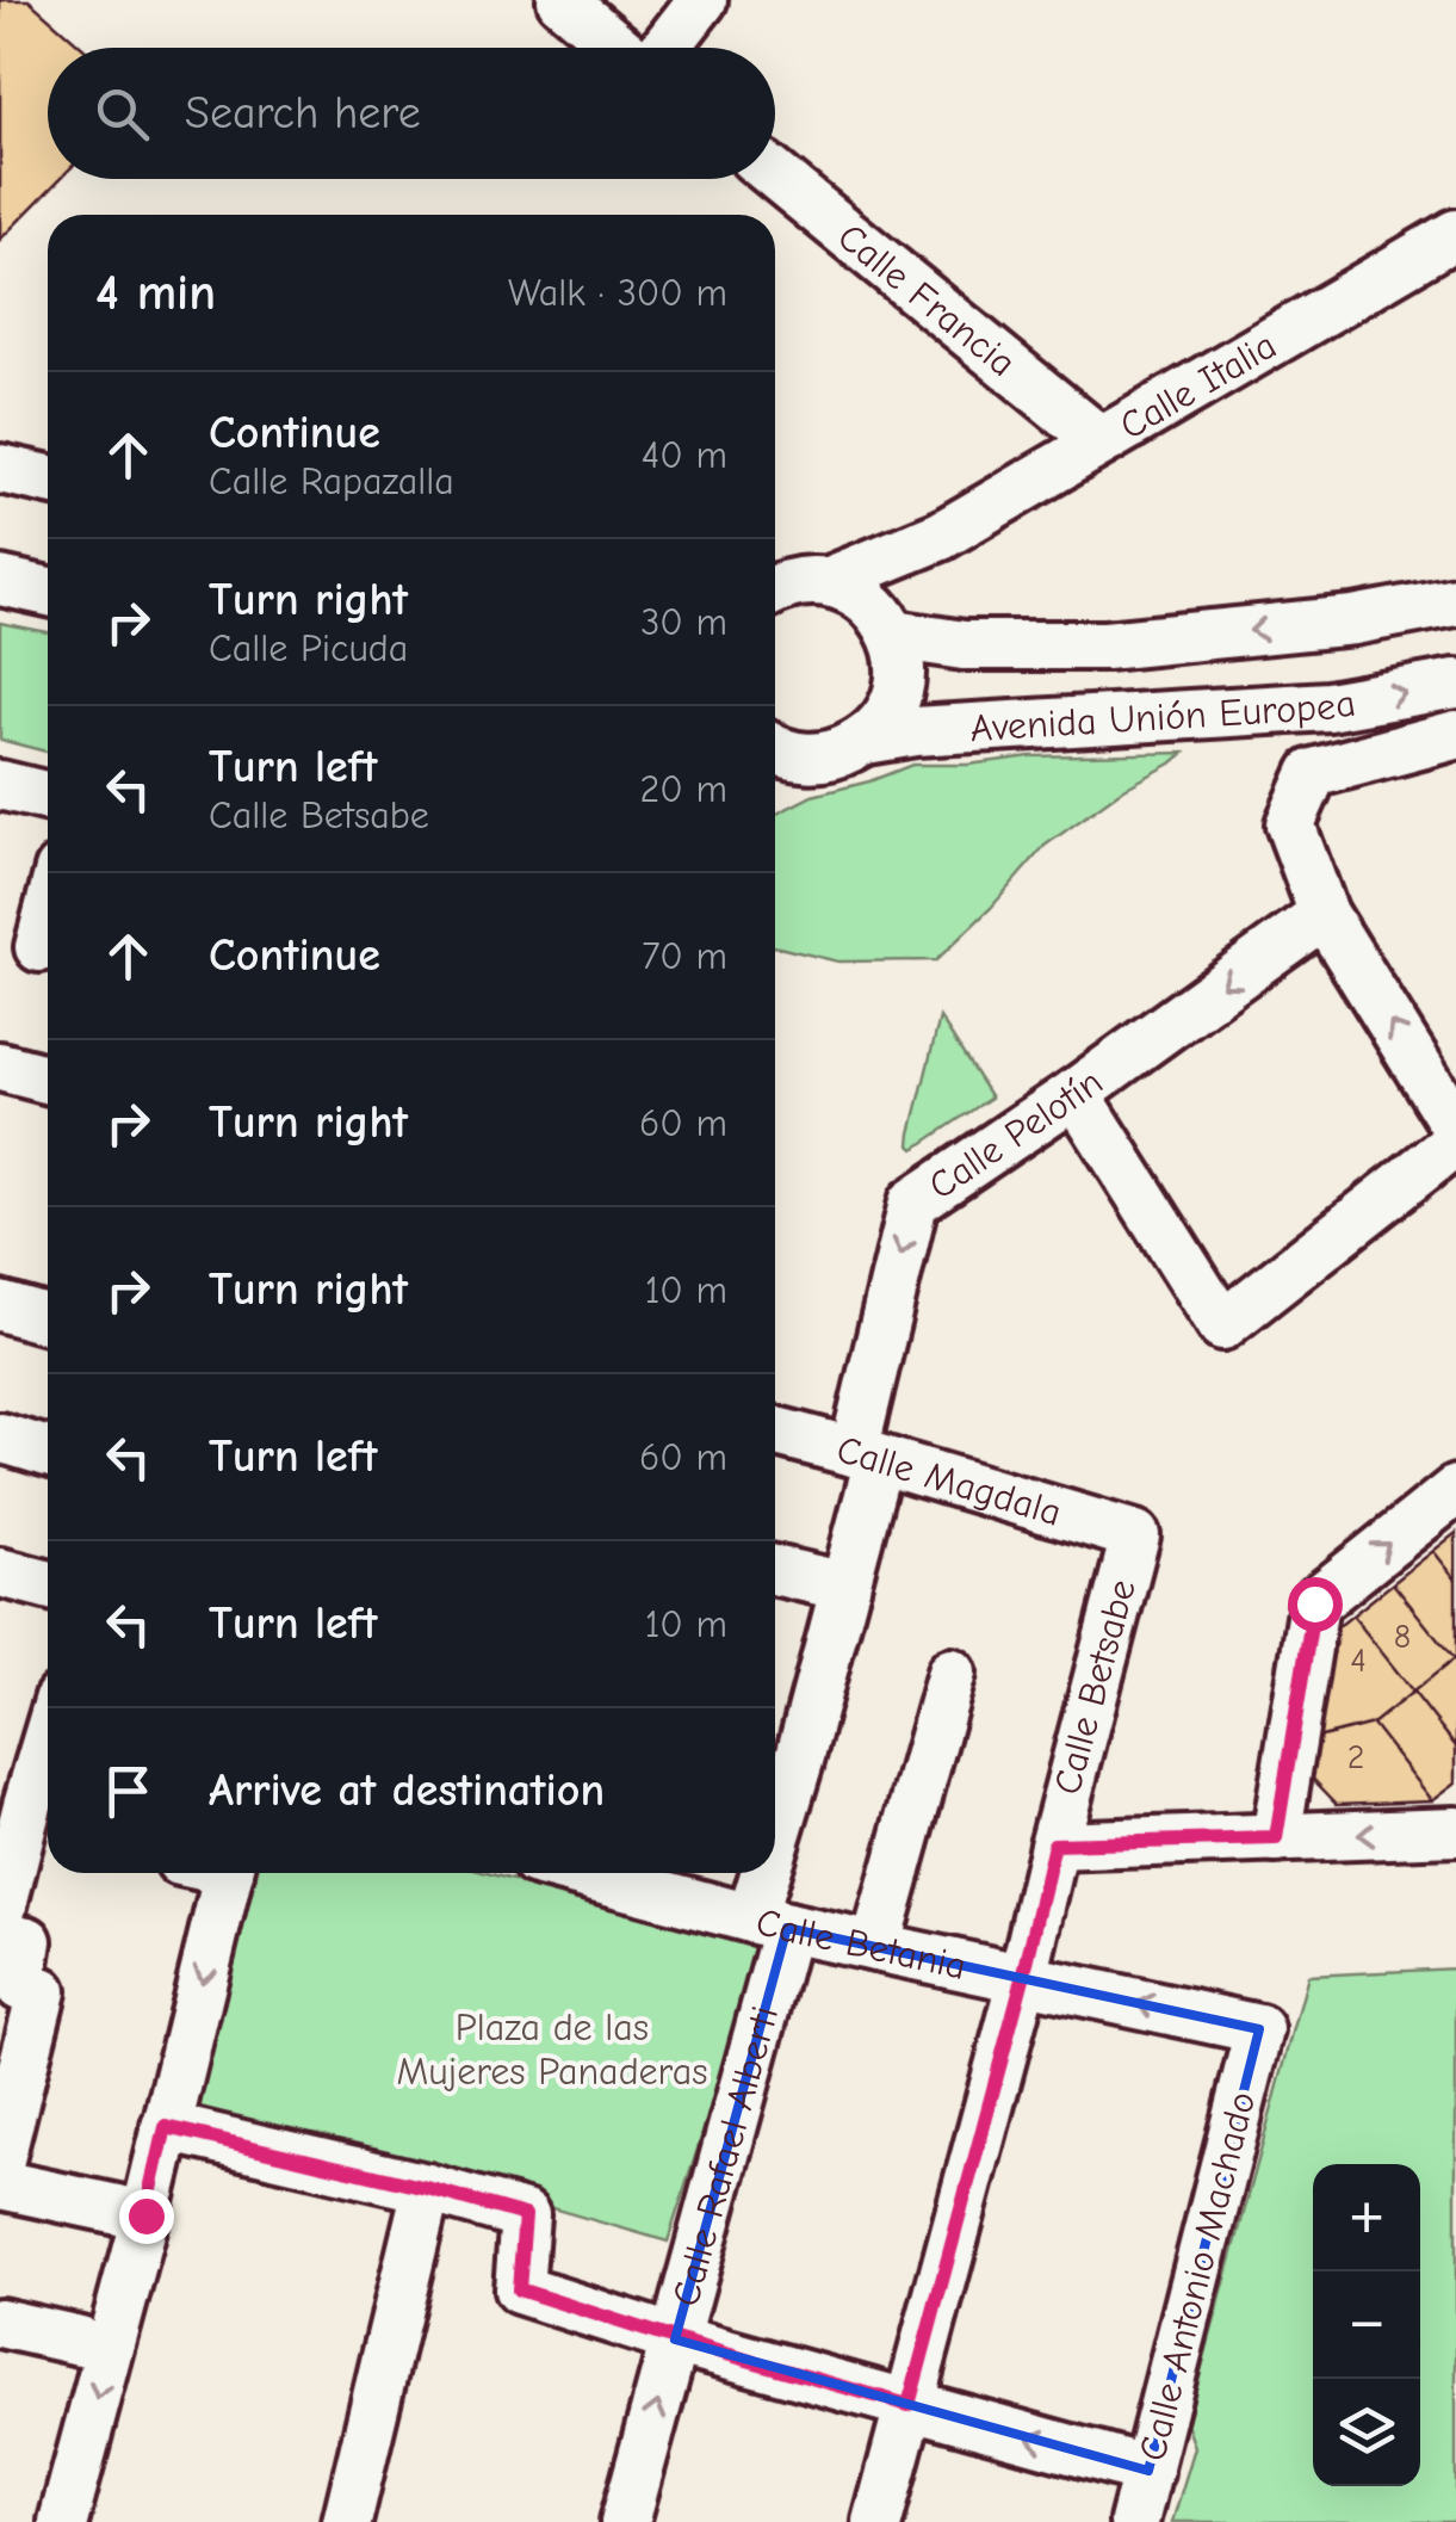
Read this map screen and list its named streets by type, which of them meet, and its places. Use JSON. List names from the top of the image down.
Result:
{
  "streets": {
    "street": [
      "Calle Francia",
      "Calle Italia",
      "Avenida Unión Europea",
      "Calle Pelotín",
      "Calle Magdala",
      "Calle Betsabe",
      "Calle Betania",
      "Calle Rafael Alberti",
      "Calle Antonio Machado"
    ]
  },
  "crossings": [
    ["Calle Francia", "Calle Italia"],
    ["Calle Italia", "Avenida Unión Europea"],
    ["Calle Pelotín", "Calle Magdala"],
    ["Calle Pelotín", "Calle Rafael Alberti"],
    ["Calle Magdala", "Calle Betsabe"],
    ["Calle Betsabe", "Calle Betania"],
    ["Calle Betania", "Calle Rafael Alberti"],
    ["Calle Betania", "Calle Antonio Machado"]
  ],
  "one_way": ["Calle Pelotín"],
  "parks": ["Plaza de las Mujeres Panaderas"],
  "house_numbers": ["8", "4", "2"],
  "page": {
    "search": "Search here",
    "heading": ["4 min", "Walk · 300 m"],
    "list": [
      ["Continue", "Calle Rapazalla", "40 m"],
      ["Turn right", "Calle Picuda", "30 m"],
      ["Turn left", "Calle Betsabe", "20 m"],
      ["Continue", "70 m"],
      ["Turn right", "60 m"],
      ["Turn right", "10 m"],
      ["Turn left", "60 m"],
      ["Turn left", "10 m"],
      "Arrive at destination"
    ],
    "map_buttons": ["+", "−"]
  }
}
